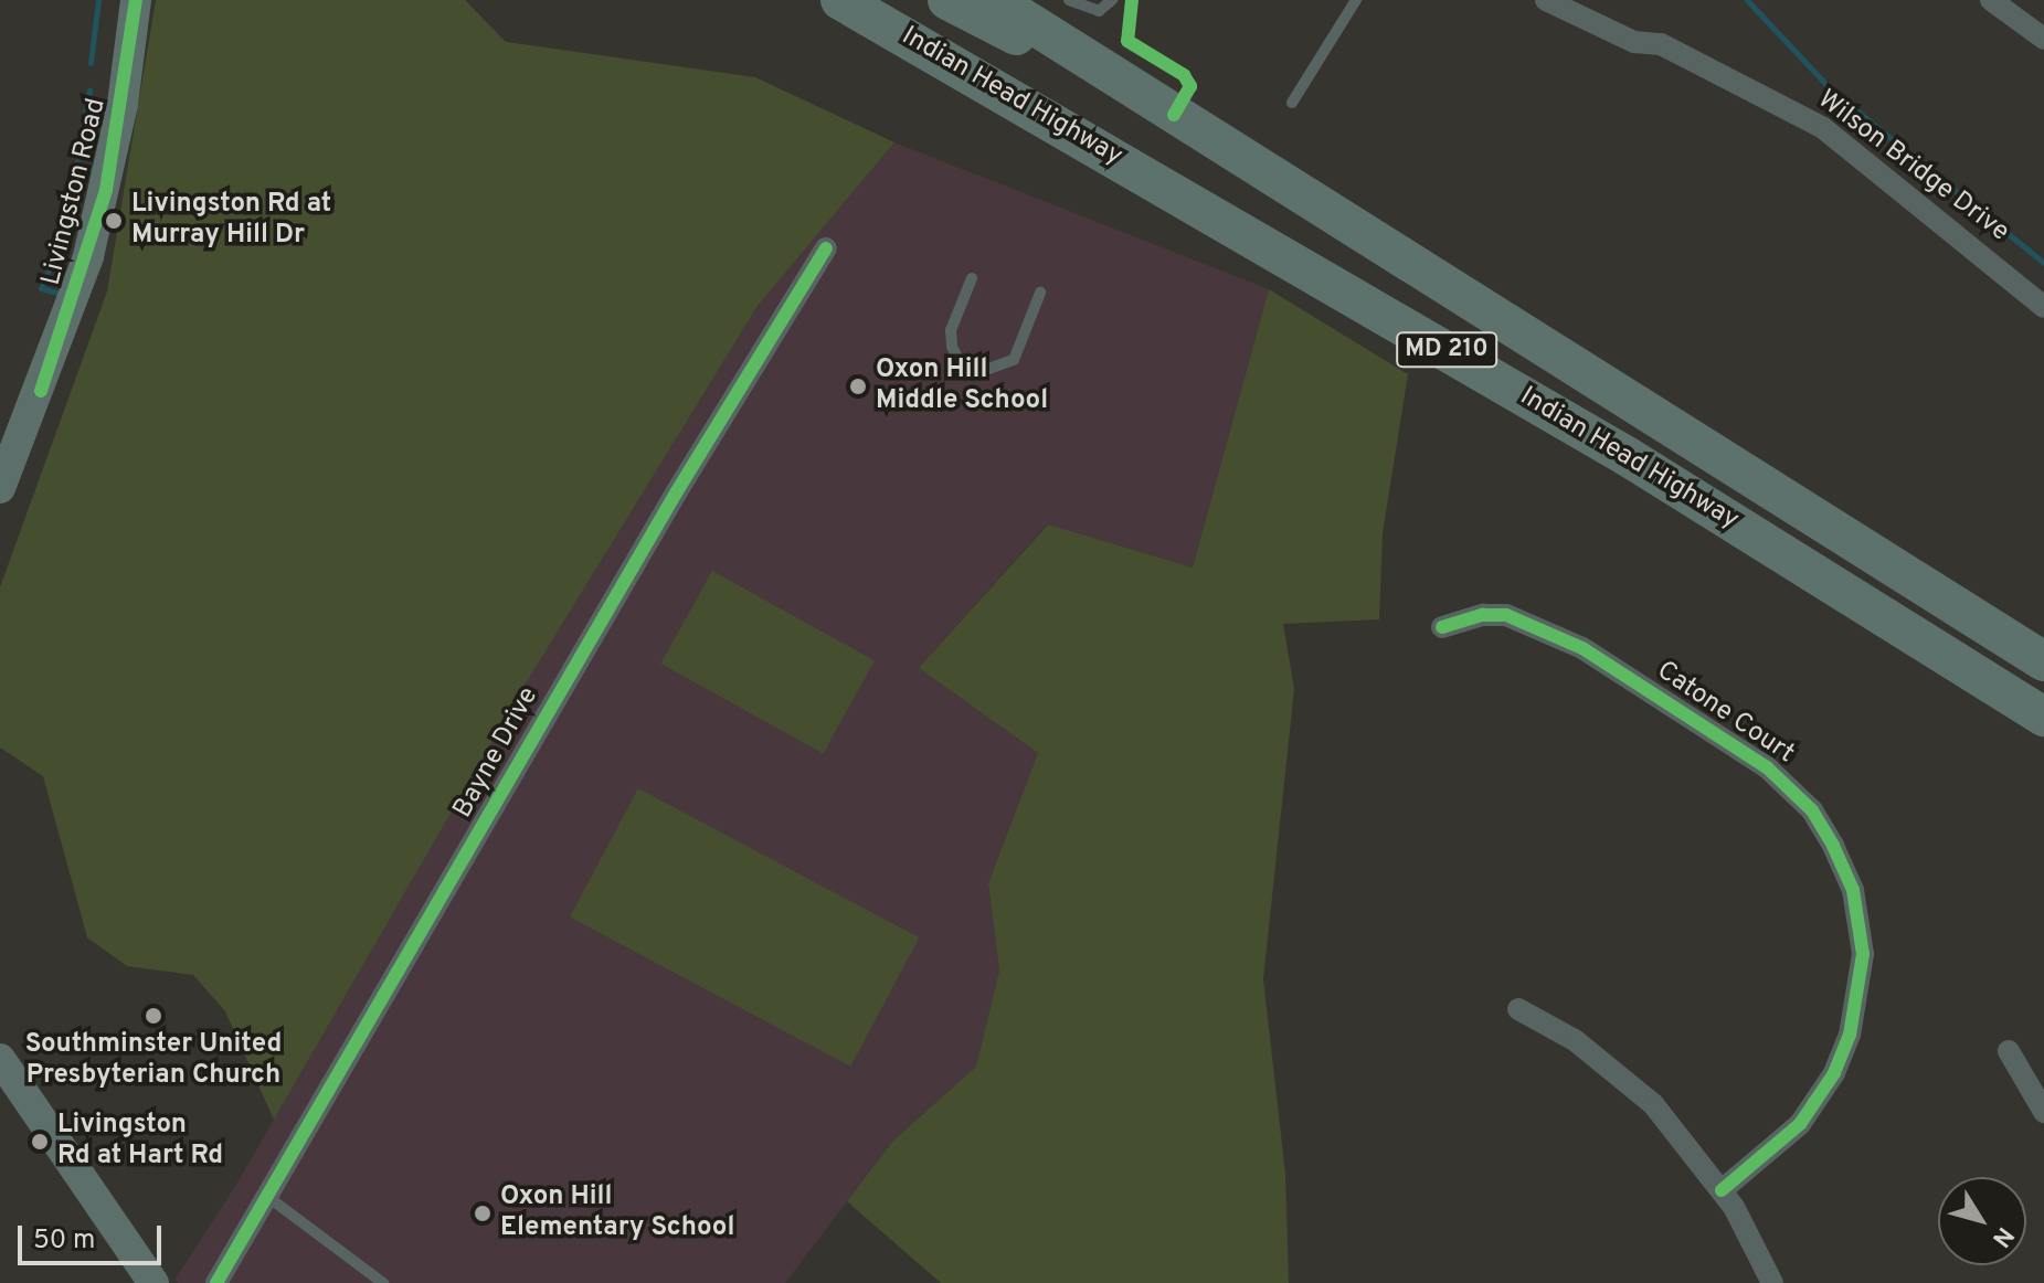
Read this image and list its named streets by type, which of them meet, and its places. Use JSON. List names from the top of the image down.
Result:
{
  "streets": {
    "highway": ["Indian Head Highway", "MD 210"],
    "main road": ["Livingston Road"],
    "street": ["Wilson Bridge Drive", "Catone Court", "Bayne Drive"]
  },
  "places": [
    "Livingston Rd at Murray Hill Dr",
    "Oxon Hill Middle School",
    "Southminster United Presbyterian Church",
    "Livingston Rd at Hart Rd",
    "Oxon Hill Elementary School"
  ],
  "scale_bar": "50 m",
  "north": "bottom right"
}
